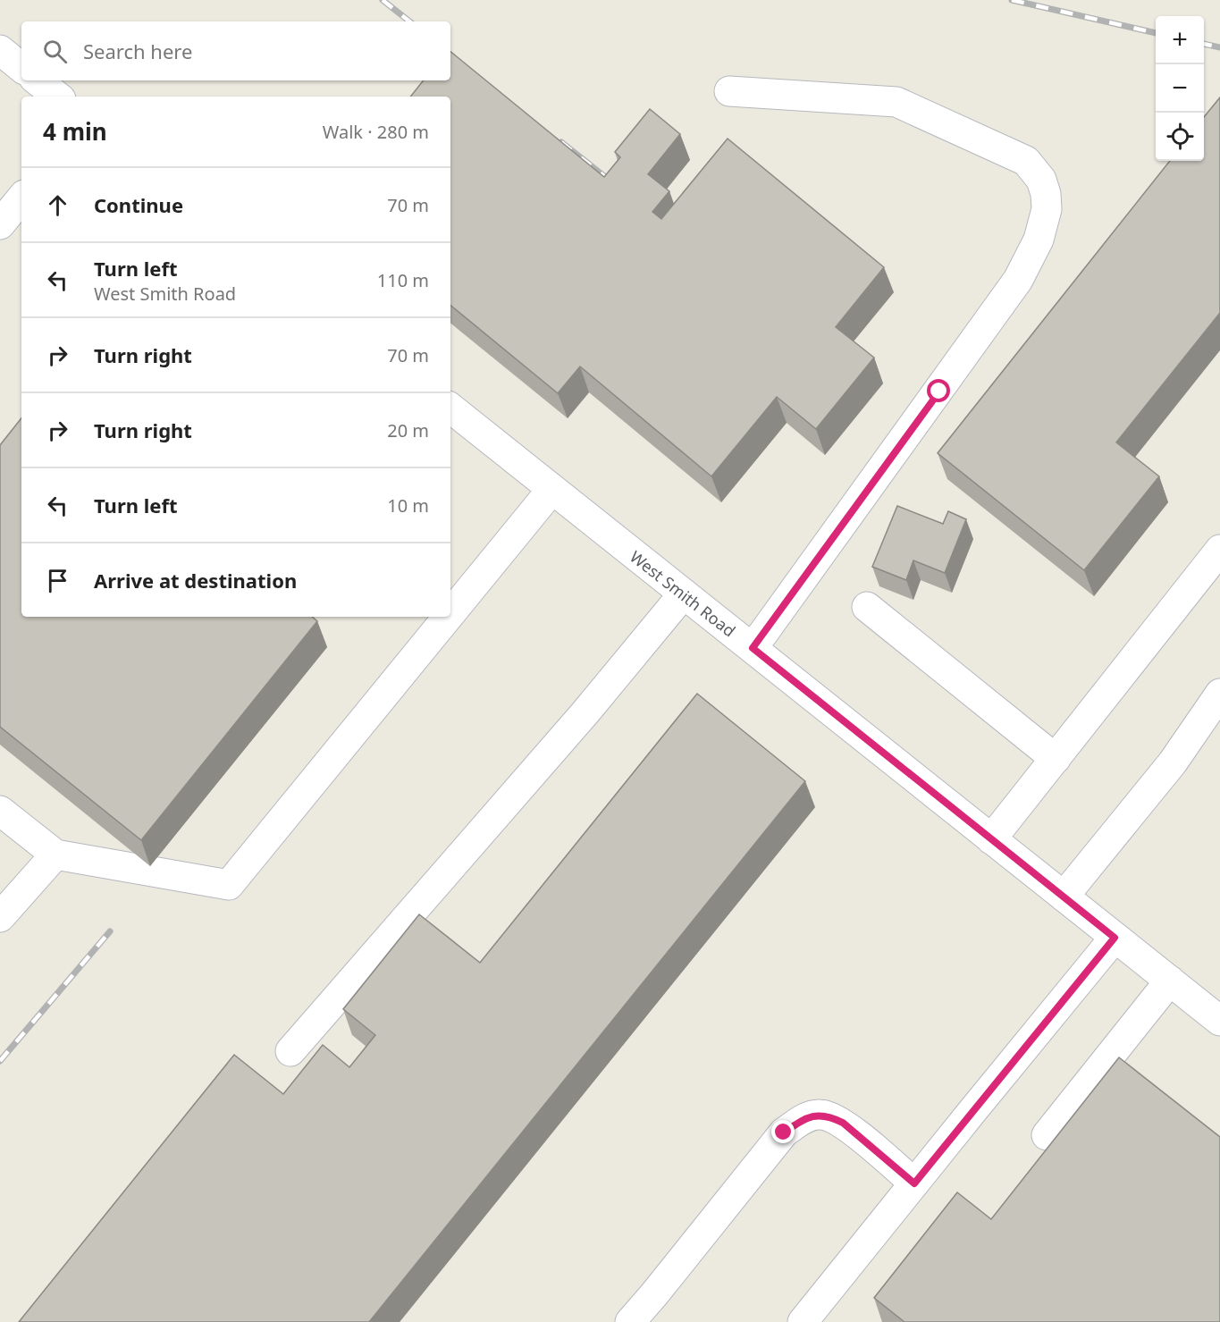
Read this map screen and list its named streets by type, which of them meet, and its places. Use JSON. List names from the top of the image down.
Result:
{
  "streets": {
    "street": ["West Smith Road"]
  },
  "page": {
    "map_buttons": ["+", "−"],
    "search": "Search here",
    "heading": ["4 min", "Walk · 280 m"],
    "list": [
      ["Continue", "70 m"],
      ["Turn left", "West Smith Road", "110 m"],
      ["Turn right", "70 m"],
      ["Turn right", "20 m"],
      ["Turn left", "10 m"],
      "Arrive at destination"
    ]
  }
}
